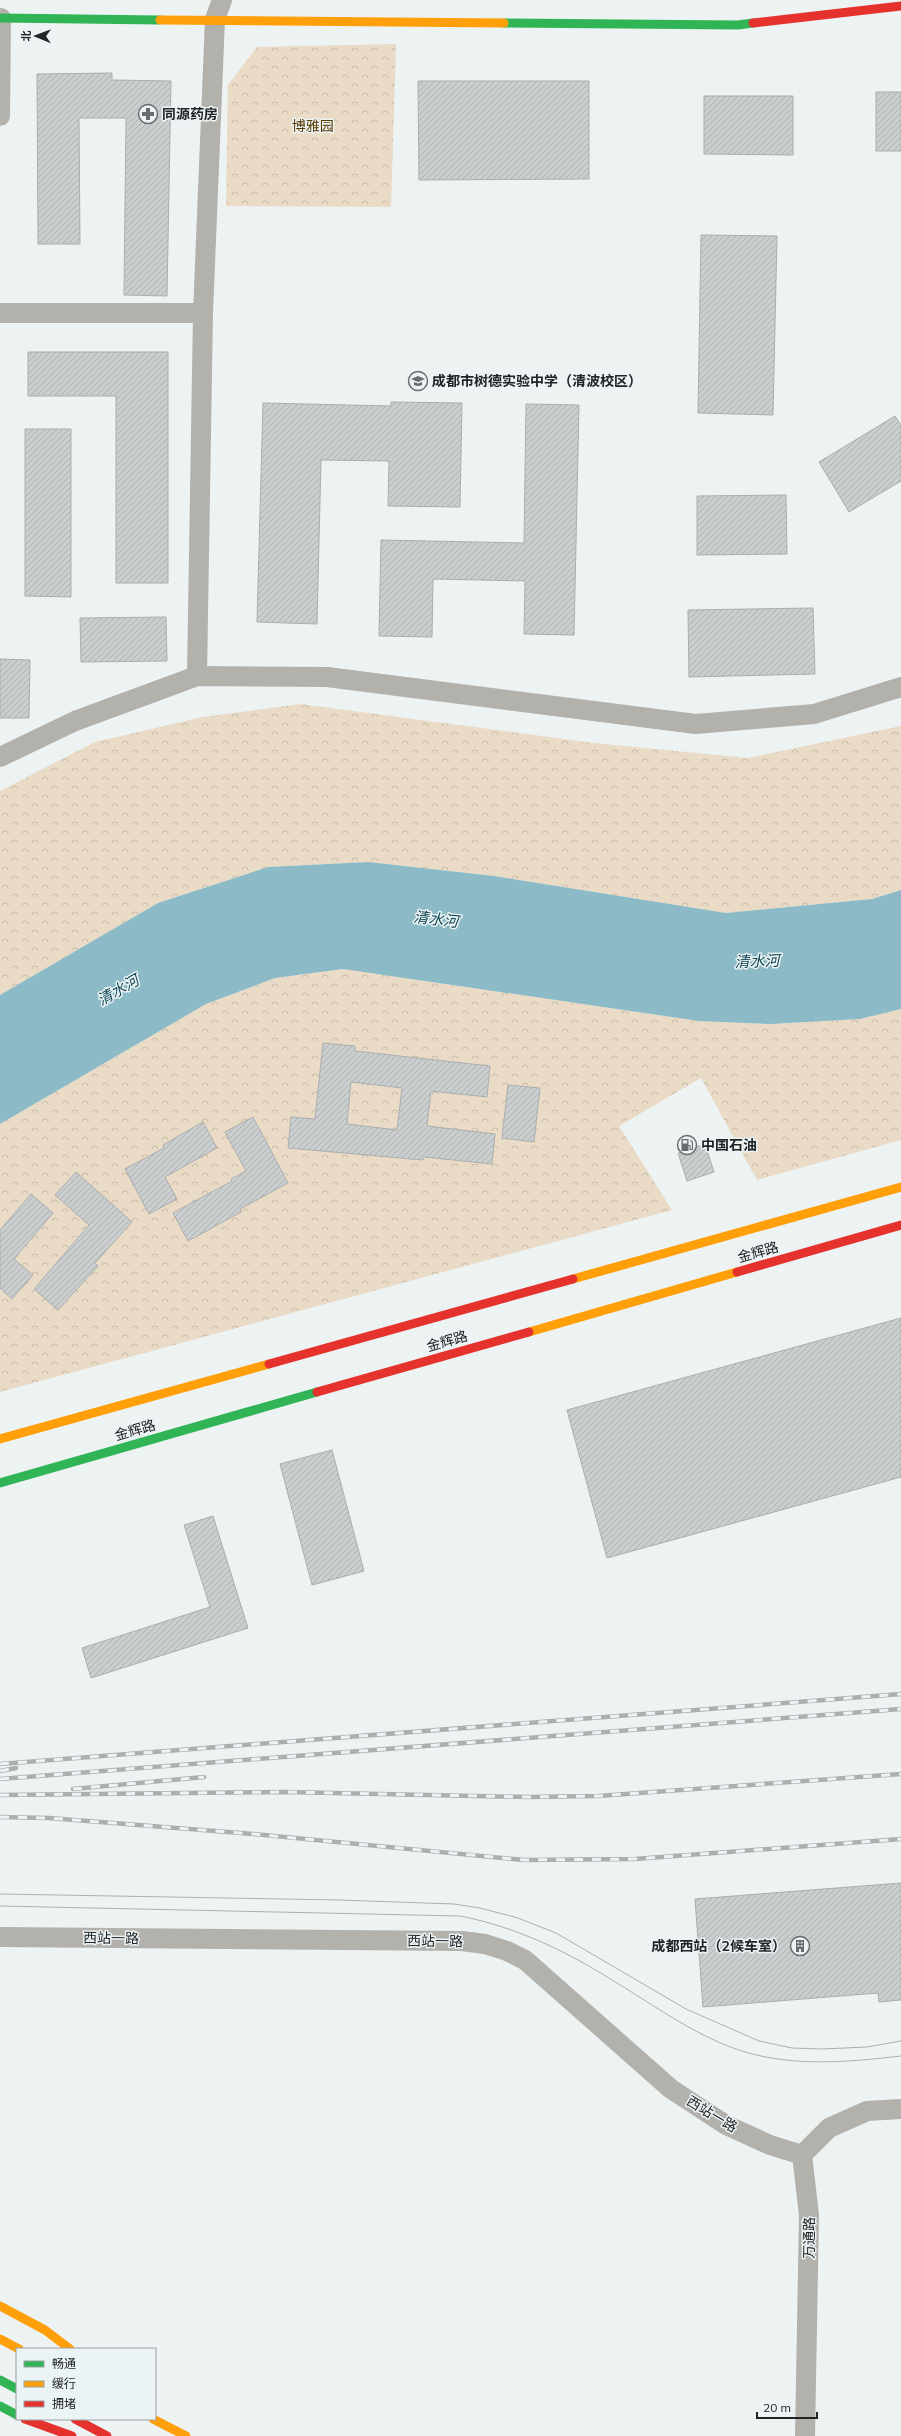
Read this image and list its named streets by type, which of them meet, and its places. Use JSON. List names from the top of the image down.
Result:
{
  "streets": {
    "main road": ["金辉路"],
    "street": ["西站一路", "万通路"]
  },
  "crossings": [
    ["西站一路", "万通路"]
  ],
  "water": ["清水河"],
  "parks": ["博雅园"],
  "places": {
    "pharmacy": ["同源药房"],
    "school or university": ["成都市树德实验中学（清波校区）"],
    "fuel station": ["中国石油"],
    "building": ["成都西站（2候车室）"]
  },
  "legend": ["畅通", "缓行", "拥堵"],
  "scale_bar": "20 m",
  "north": "left"
}
